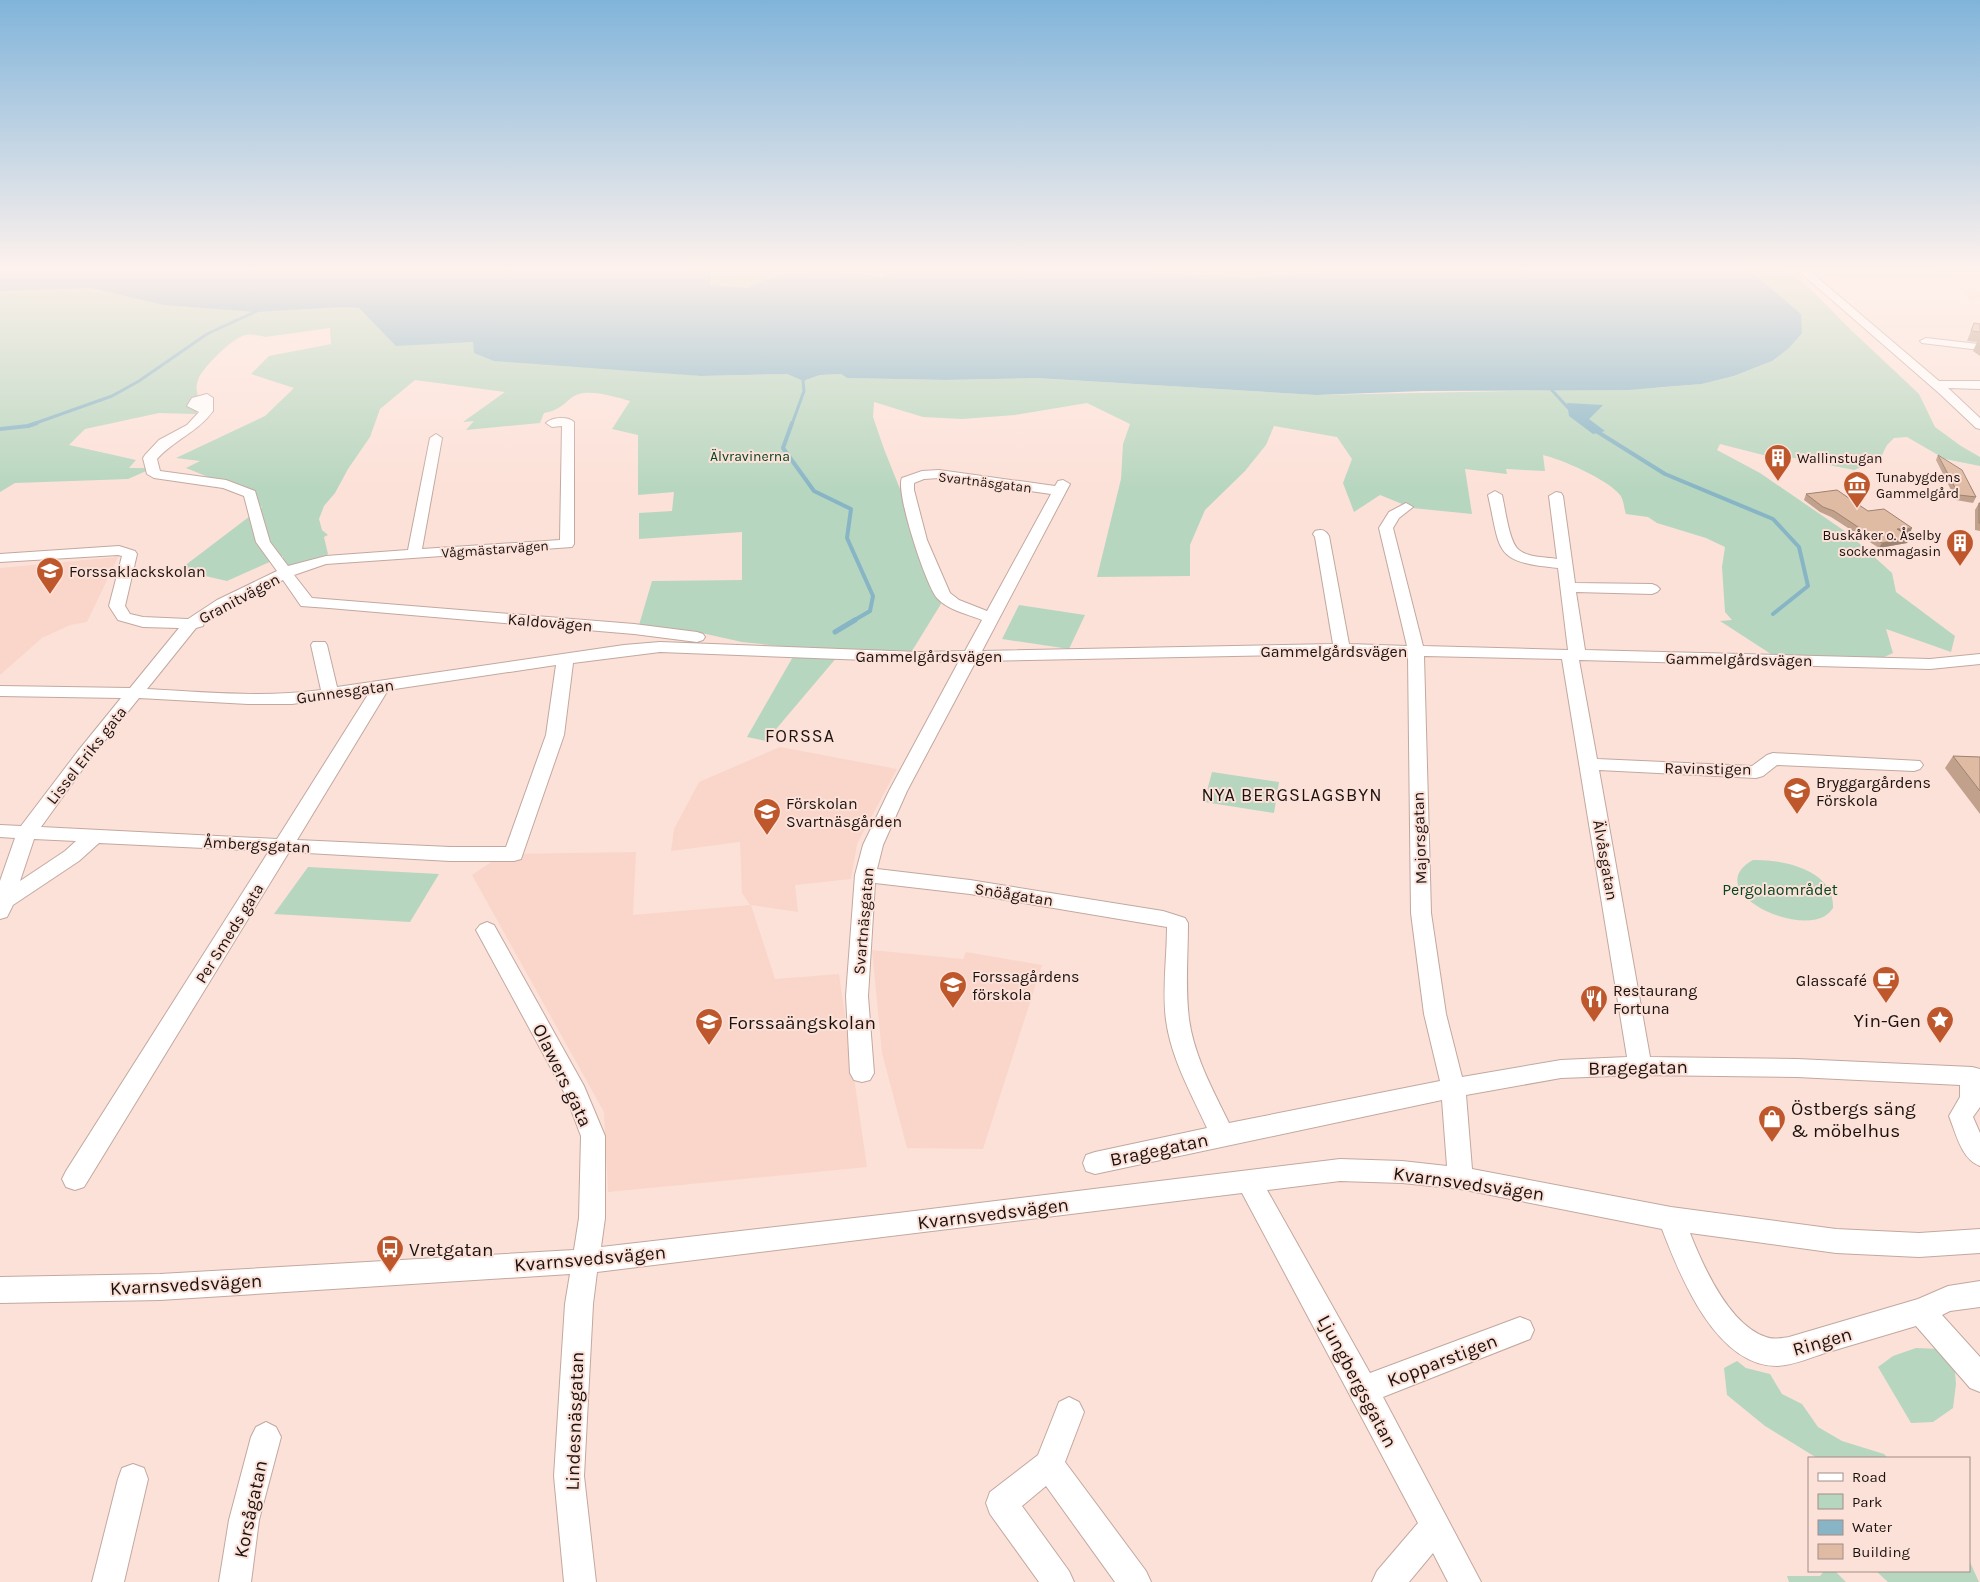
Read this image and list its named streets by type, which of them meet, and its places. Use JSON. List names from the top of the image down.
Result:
{
  "streets": {
    "street": [
      "Svartnäsgatan",
      "Vågmästarvägen",
      "Granitvägen",
      "Kaldovägen",
      "Gammelgårdsvägen",
      "Gunnesgatan",
      "Lissel Eriks gata",
      "Ravinstigen",
      "Majorsgatan",
      "Åmbergsgatan",
      "Älvåsgatan",
      "Snöågatan",
      "Per Smeds gata",
      "Bragegatan",
      "Olawers gata",
      "Kvarnsvedsvägen",
      "Ringen",
      "Kopparstigen",
      "Ljungbergsgatan",
      "Lindesnäsgatan",
      "Korsågatan"
    ]
  },
  "crossings": [
    ["Svartnäsgatan", "Gammelgårdsvägen"],
    ["Svartnäsgatan", "Snöågatan"],
    ["Vågmästarvägen", "Granitvägen"],
    ["Vågmästarvägen", "Kaldovägen"],
    ["Granitvägen", "Kaldovägen"],
    ["Granitvägen", "Lissel Eriks gata"],
    ["Kaldovägen", "Gammelgårdsvägen"],
    ["Gammelgårdsvägen", "Gunnesgatan"],
    ["Gammelgårdsvägen", "Majorsgatan"],
    ["Gammelgårdsvägen", "Älvåsgatan"],
    ["Gunnesgatan", "Lissel Eriks gata"],
    ["Gunnesgatan", "Åmbergsgatan"],
    ["Gunnesgatan", "Per Smeds gata"],
    ["Lissel Eriks gata", "Åmbergsgatan"],
    ["Ravinstigen", "Älvåsgatan"],
    ["Majorsgatan", "Bragegatan"],
    ["Majorsgatan", "Kvarnsvedsvägen"],
    ["Åmbergsgatan", "Per Smeds gata"],
    ["Älvåsgatan", "Bragegatan"],
    ["Snöågatan", "Bragegatan"],
    ["Olawers gata", "Kvarnsvedsvägen"],
    ["Olawers gata", "Lindesnäsgatan"],
    ["Kvarnsvedsvägen", "Ringen"],
    ["Kvarnsvedsvägen", "Ljungbergsgatan"],
    ["Kvarnsvedsvägen", "Lindesnäsgatan"],
    ["Kopparstigen", "Ljungbergsgatan"]
  ],
  "districts": ["FORSSA", "NYA BERGSLAGSBYN"],
  "parks": ["Älvravinerna", "Pergolaområdet"],
  "places": {
    "building": ["Wallinstugan", "Buskåker o. Åselby sockenmagasin"],
    "museum": ["Tunabygdens Gammelgård"],
    "school or university": [
      "Forssaklackskolan",
      "Bryggargårdens Förskola",
      "Förskolan Svartnäsgården",
      "Forssagårdens förskola",
      "Forssaängskolan"
    ],
    "cafe": ["Glasscafé"],
    "restaurant": ["Restaurang Fortuna"],
    "place": ["Yin-Gen"],
    "shop": ["Östbergs säng & möbelhus"],
    "bus stop": ["Vretgatan"]
  },
  "legend": [
    "Road",
    "Park",
    "Water",
    "Building"
  ]
}
